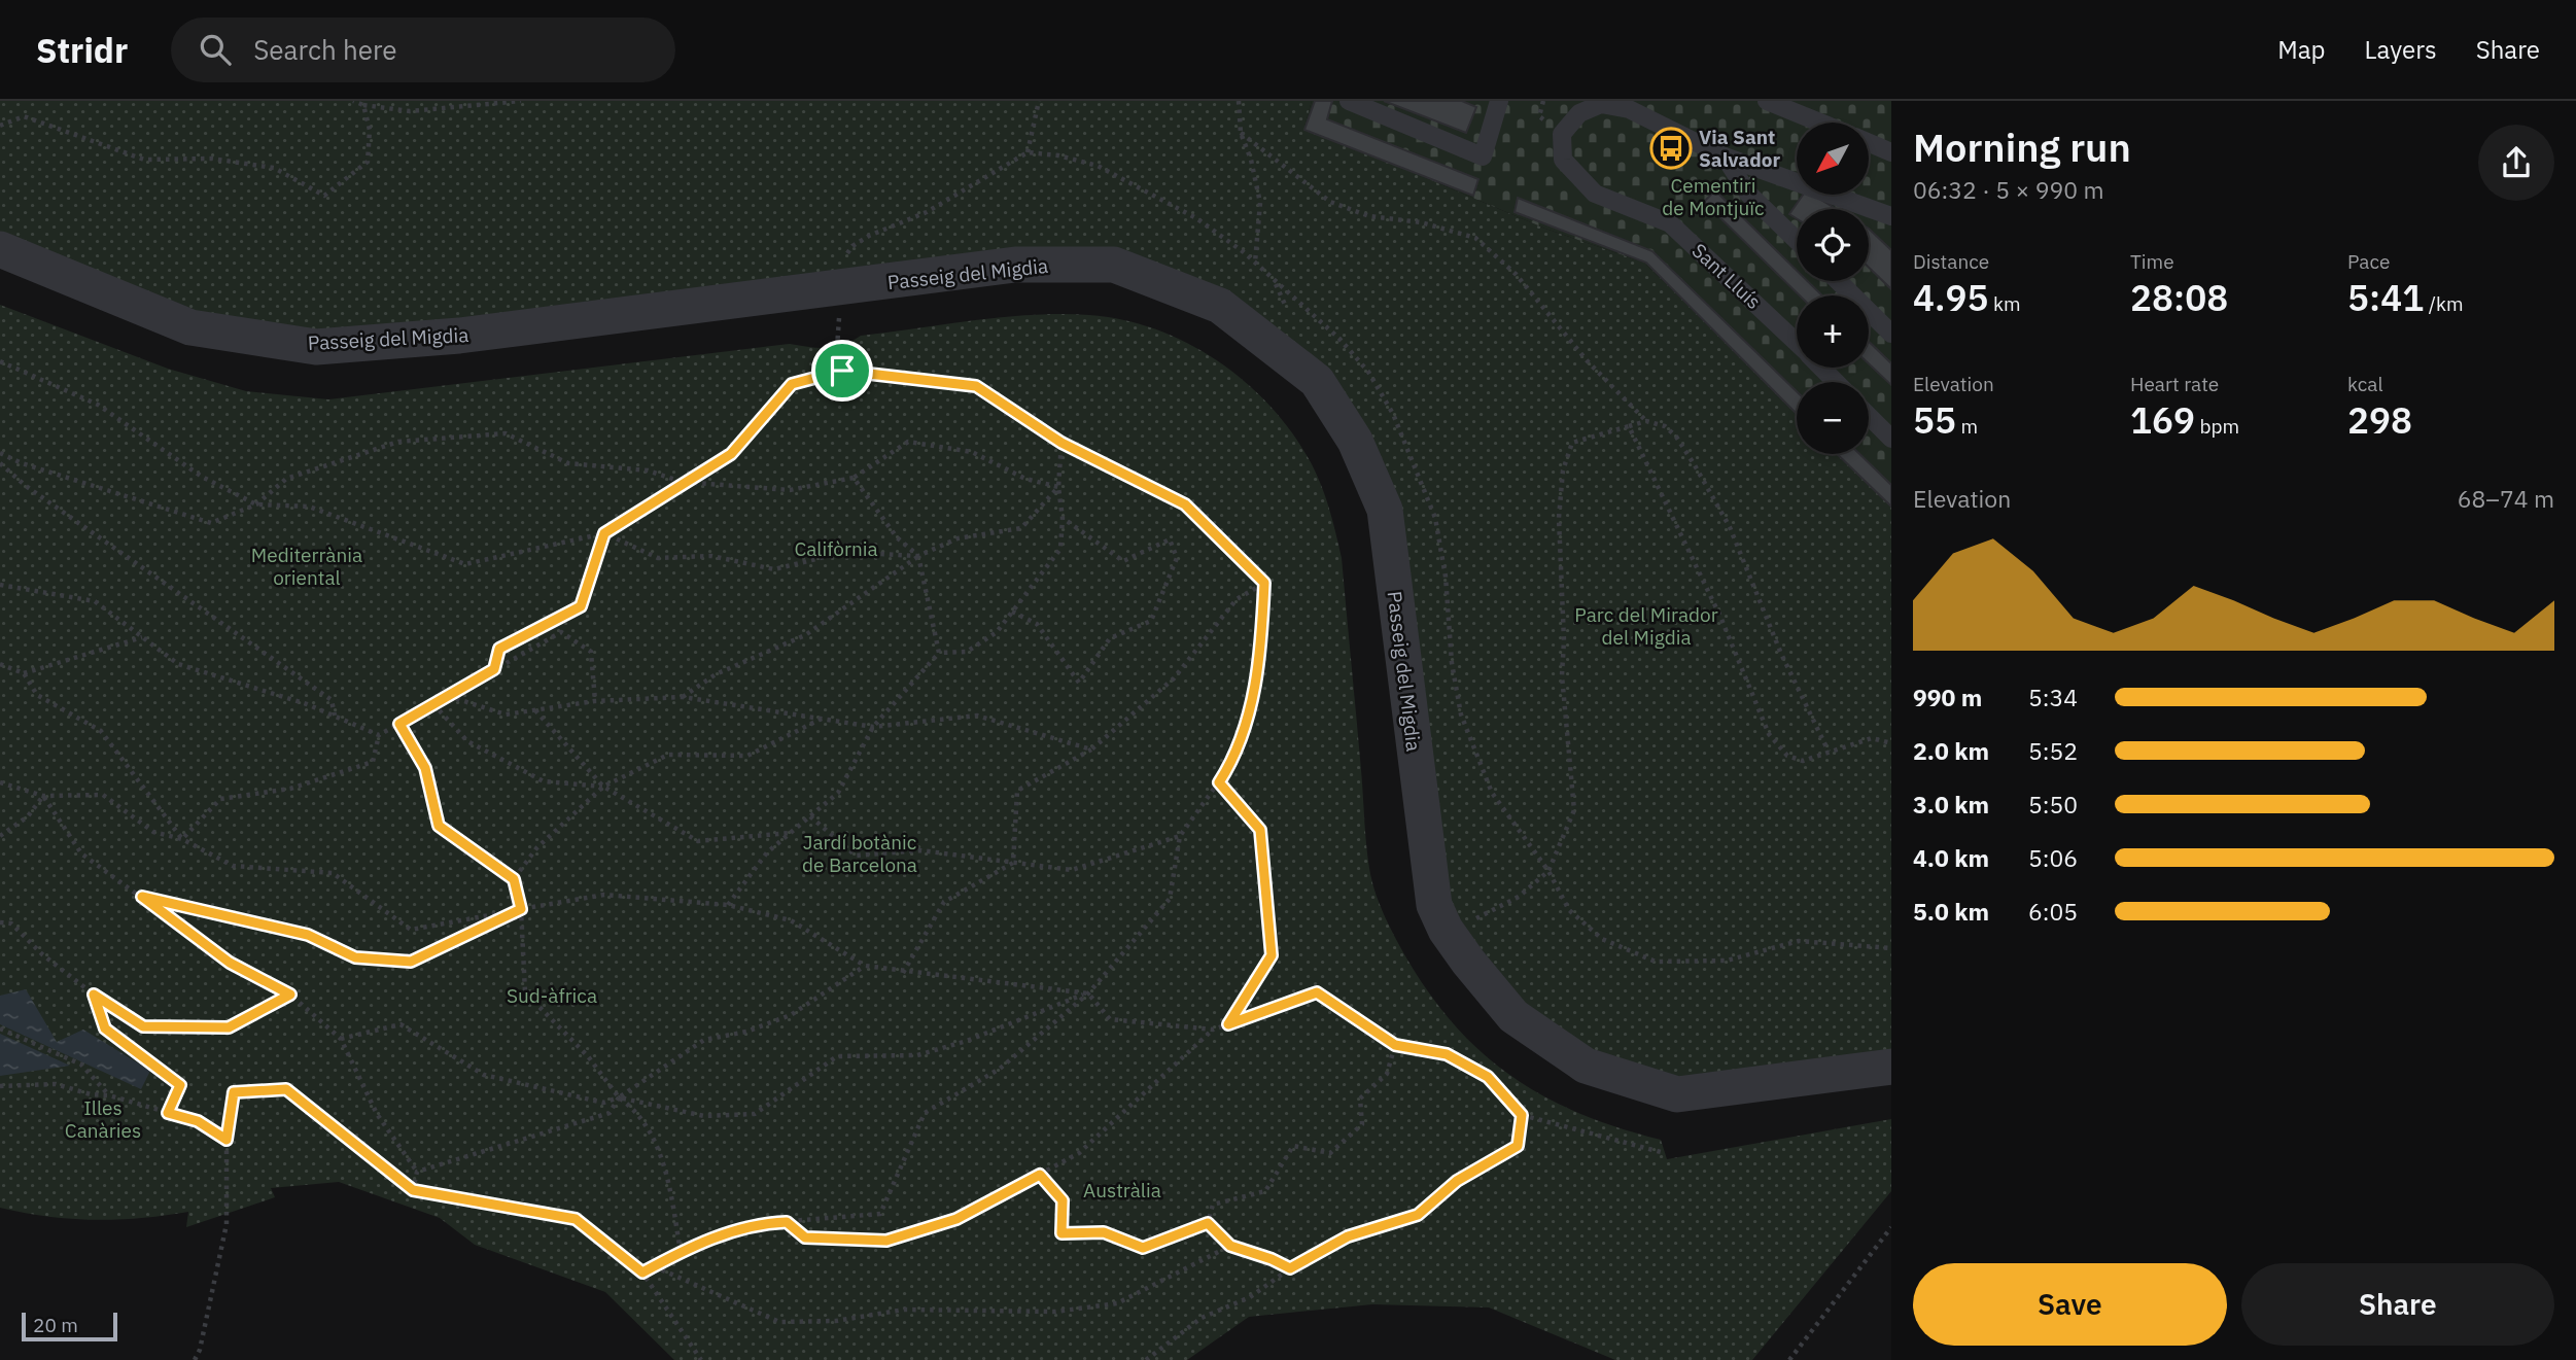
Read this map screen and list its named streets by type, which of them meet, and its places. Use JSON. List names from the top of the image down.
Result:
{
  "streets": {
    "street": ["Passeig del Migdia"],
    "lane": ["Sant Lluís"]
  },
  "parks": [
    "Cementiri de Montjuïc",
    "Califòrnia",
    "Mediterrània oriental",
    "Parc del Mirador del Migdia",
    "Jardí botànic de Barcelona",
    "Sud-àfrica",
    "Illes Canàries",
    "Austràlia"
  ],
  "places": {
    "bus stop": ["Via Sant Salvador"]
  },
  "scale_bar": "20 m",
  "north": "bottom left",
  "page": {
    "header": "Stridr",
    "search": "Search here",
    "nav": ["Map", "Layers", "Share"],
    "heading": ["Morning run", "06:32 · 5 × 990 m"],
    "map_buttons": ["+", "−"],
    "stats": [
      ["Distance", "4.95 km"],
      ["Time", "28:08"],
      ["Pace", "5:41 /km"],
      ["Elevation", "55 m"],
      ["Heart rate", "169 bpm"],
      ["kcal", "298"]
    ],
    "chart": ["Elevation", "68–74 m"],
    "list": [
      {
        "name": "990 m",
        "note": "5:34"
      },
      {
        "name": "2.0 km",
        "note": "5:52"
      },
      {
        "name": "3.0 km",
        "note": "5:50"
      },
      {
        "name": "4.0 km",
        "note": "5:06"
      },
      {
        "name": "5.0 km",
        "note": "6:05"
      }
    ],
    "buttons": ["Save", "Share"],
    "scale": "20 m"
  }
}
